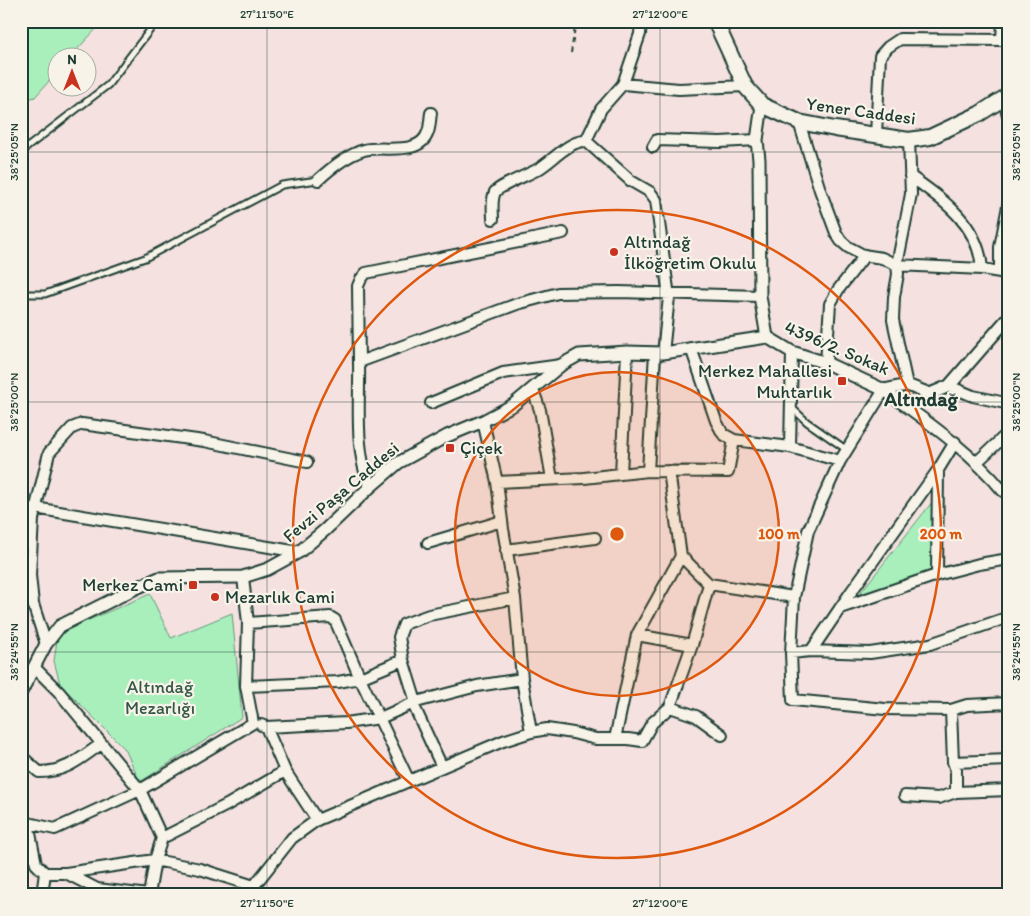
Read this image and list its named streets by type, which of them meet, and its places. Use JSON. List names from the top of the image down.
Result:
{
  "streets": {
    "main road": ["Yener Caddesi"],
    "street": ["4396/2. Sokak", "Fevzi Paşa Caddesi"]
  },
  "crossings": [
    ["4396/2. Sokak", "Fevzi Paşa Caddesi"]
  ],
  "districts": ["Altındağ"],
  "parks": ["Altındağ Mezarlığı"],
  "places": {
    "other": ["Altındağ İlköğretim Okulu", "Mezarlık Cami"],
    "transit": ["Merkez Mahallesi Muhtarlık", "Çiçek", "Merkez Cami"]
  },
  "north": "top",
  "coordinates": [
    "27°11'50\"E",
    "27°12'00\"E",
    "38°25'05\"N",
    "38°25'00\"N",
    "38°24'55\"N"
  ],
  "rings": ["100 m", "200 m"]
}
